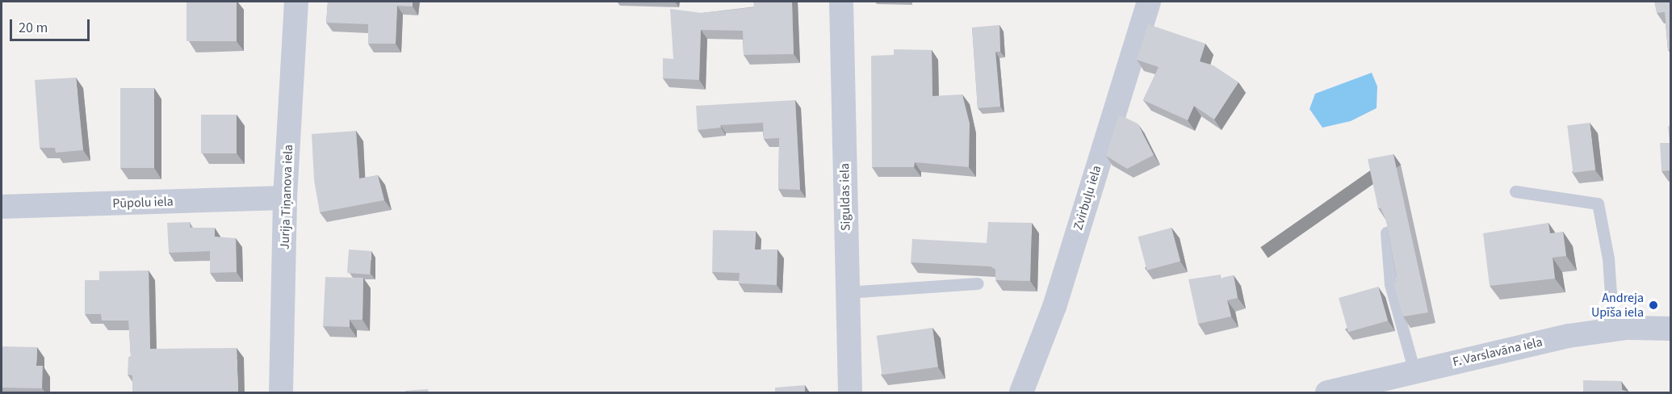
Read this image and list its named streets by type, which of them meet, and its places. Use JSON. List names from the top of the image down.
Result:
{
  "streets": {
    "street": [
      "Jurija Tiņanova iela",
      "Siguldas iela",
      "Zvirbuļu iela",
      "Pūpolu iela",
      "F. Varslavāna iela"
    ]
  },
  "crossings": [
    ["Jurija Tiņanova iela", "Pūpolu iela"]
  ],
  "places": ["Andreja Upīša iela"],
  "scale_bar": "20 m"
}
